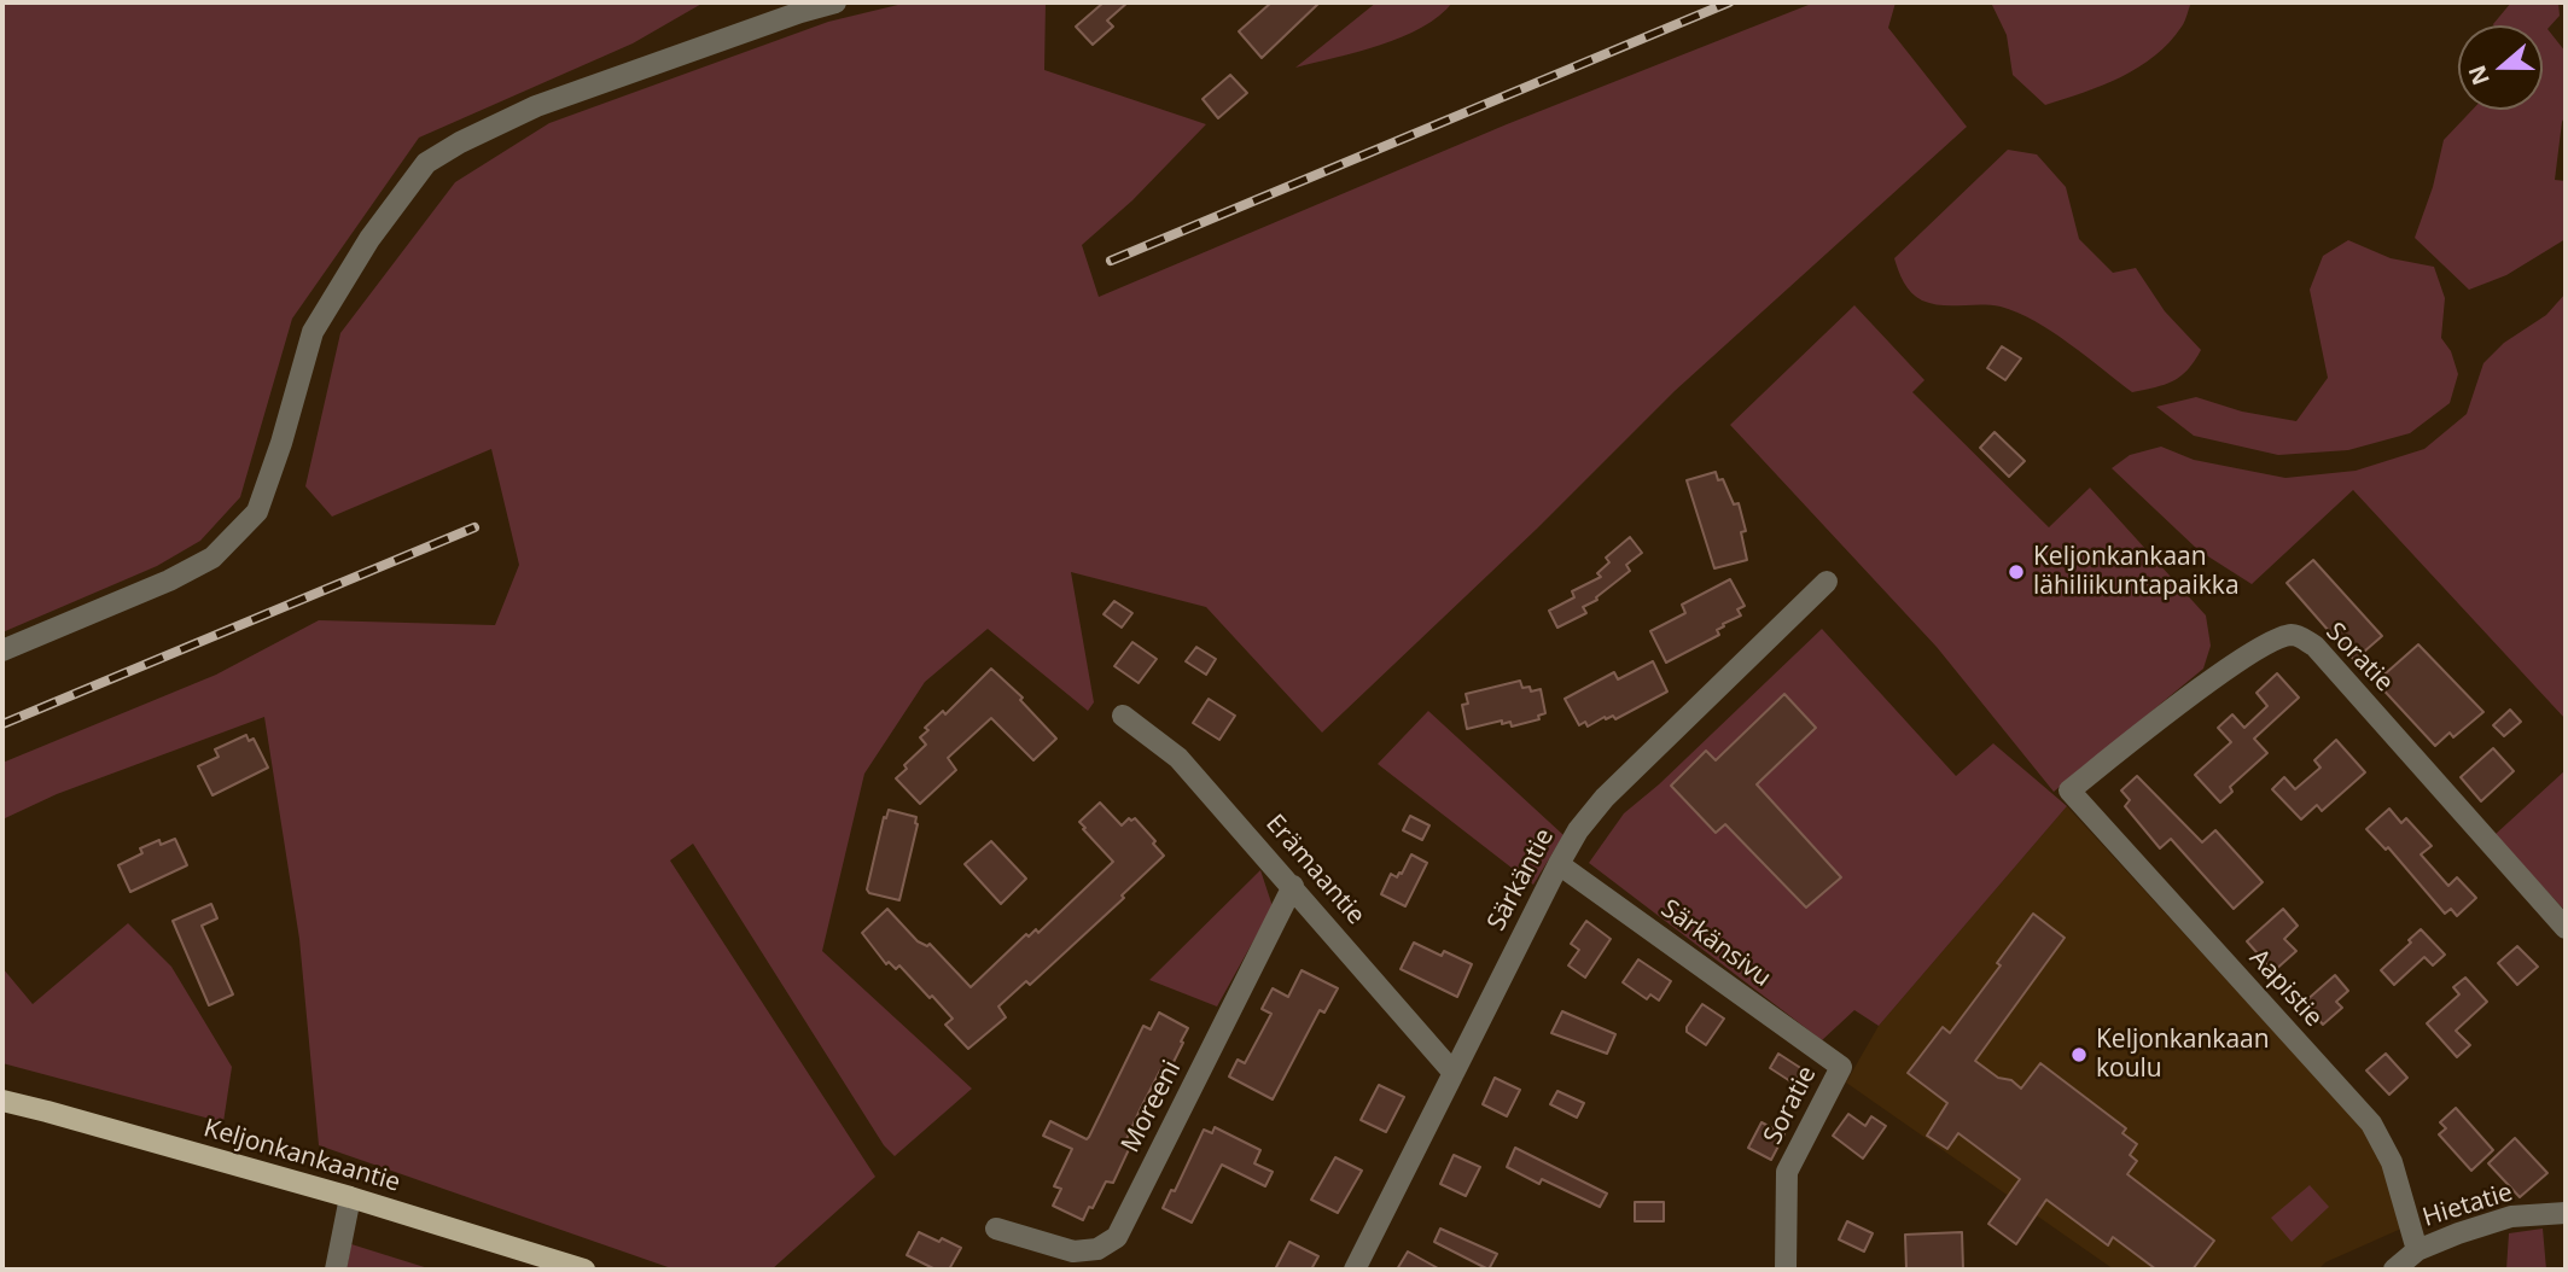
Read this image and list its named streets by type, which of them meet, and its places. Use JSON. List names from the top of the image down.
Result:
{
  "streets": {
    "main road": ["Keljonkankaantie"],
    "street": [
      "Soratie",
      "Erämaantie",
      "Särkäntie",
      "Särkänsivu",
      "Aapistie",
      "Moreeni",
      "Hietatie"
    ]
  },
  "crossings": [
    ["Soratie", "Särkänsivu"],
    ["Soratie", "Aapistie"],
    ["Erämaantie", "Särkäntie"],
    ["Erämaantie", "Moreeni"],
    ["Särkäntie", "Särkänsivu"],
    ["Aapistie", "Hietatie"]
  ],
  "places": ["Keljonkankaan lähiliikuntapaikka", "Keljonkankaan koulu"],
  "north": "left"
}
